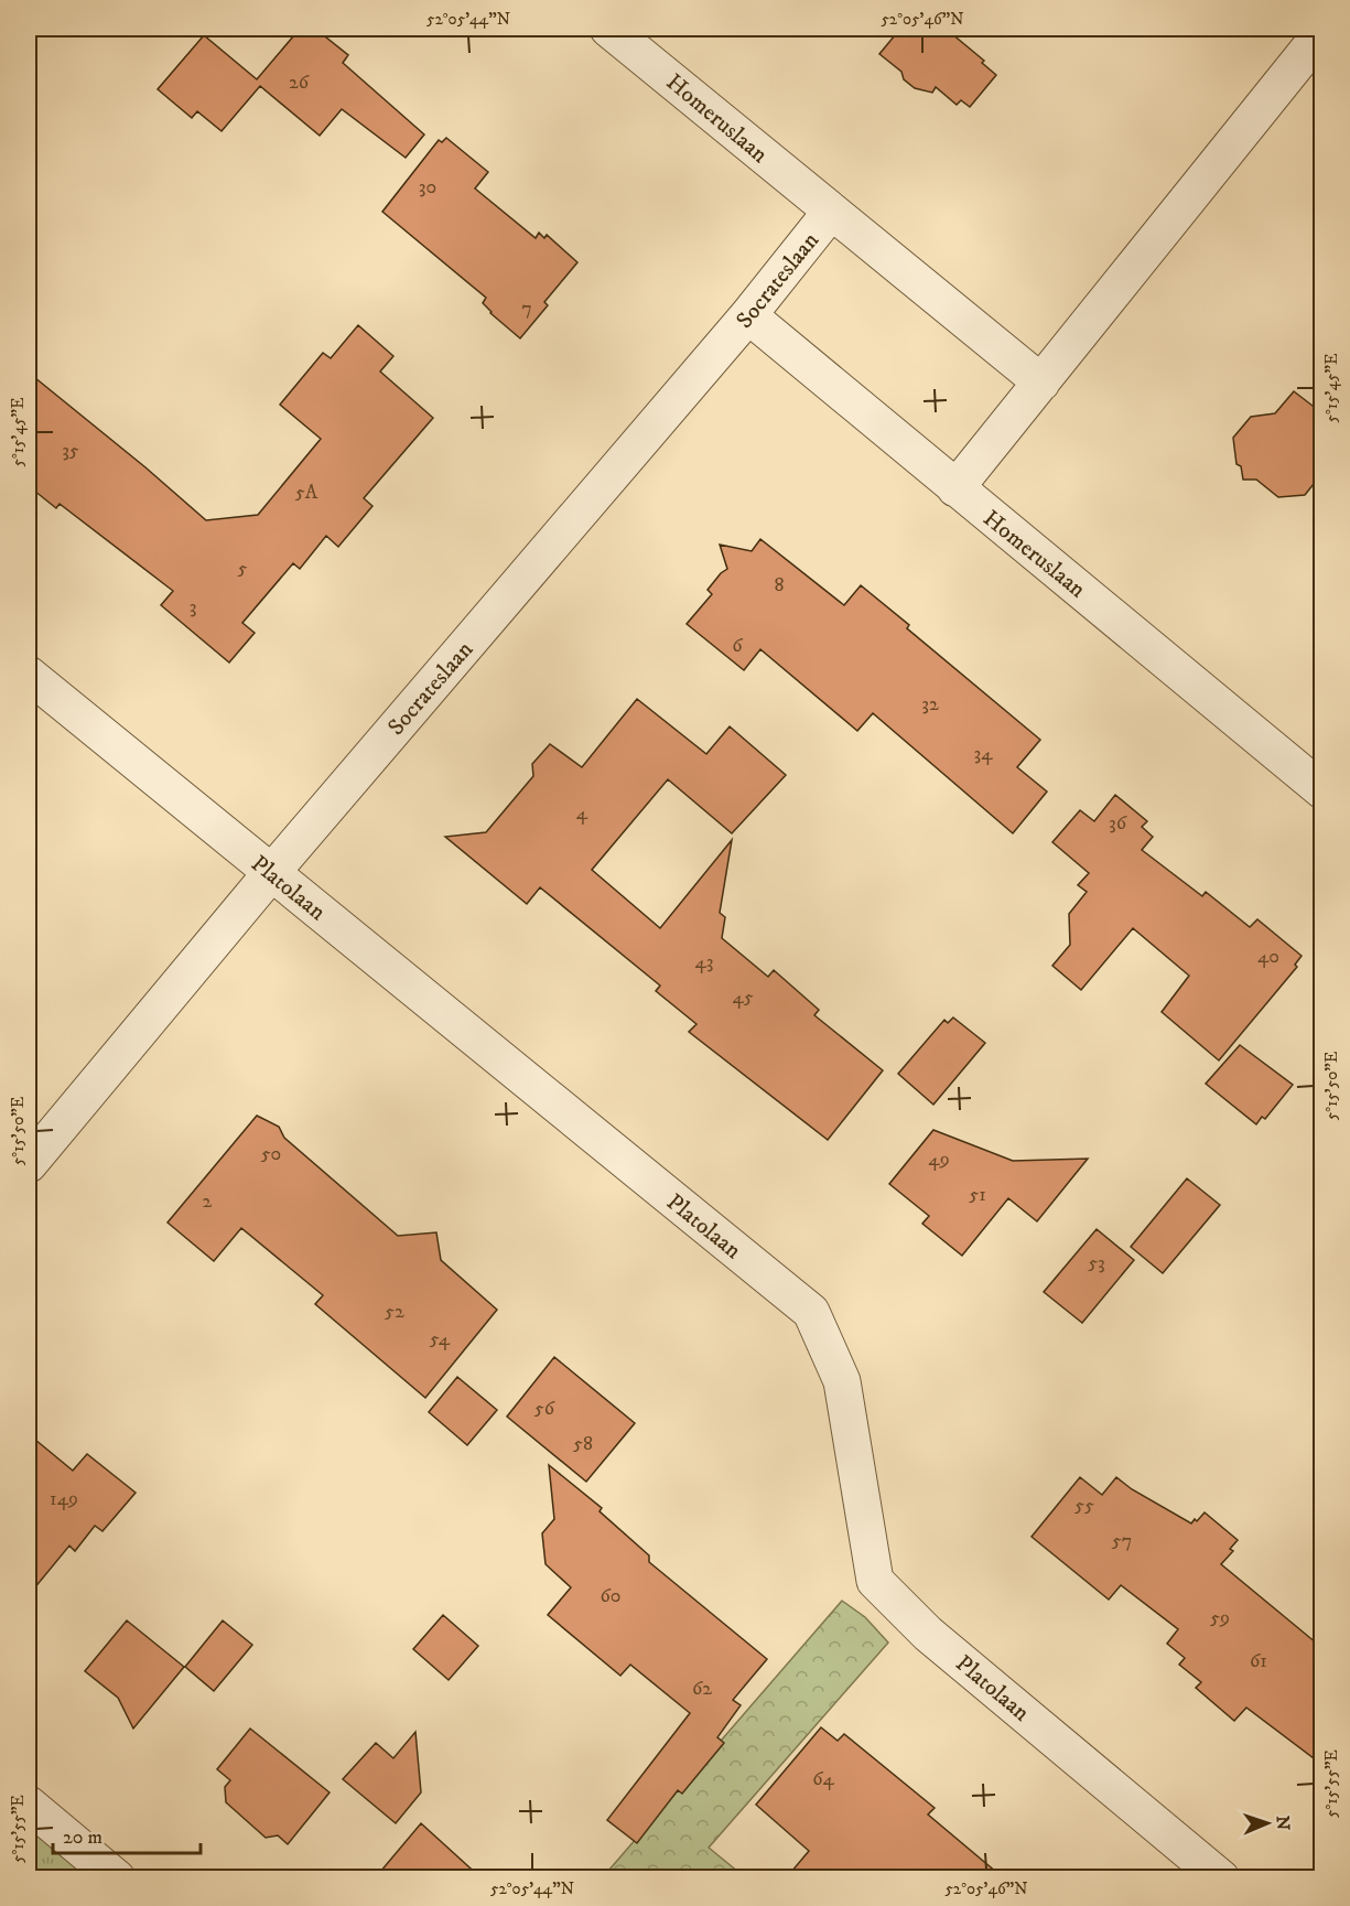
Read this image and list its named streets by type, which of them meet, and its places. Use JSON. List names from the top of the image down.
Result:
{
  "streets": {
    "street": ["Homeruslaan", "Socrateslaan", "Platolaan"]
  },
  "crossings": [
    ["Homeruslaan", "Socrateslaan"],
    ["Socrateslaan", "Platolaan"]
  ],
  "house_numbers": [
    "26",
    "30",
    "7",
    "35",
    "5A",
    "5",
    "8",
    "3",
    "6",
    "32",
    "34",
    "4",
    "36",
    "40",
    "43",
    "45",
    "50",
    "49",
    "51",
    "2",
    "53",
    "52",
    "54",
    "56",
    "58",
    "149",
    "55",
    "57",
    "60",
    "59",
    "61",
    "62",
    "64"
  ],
  "scale_bar": "20 m",
  "north": "right",
  "coordinates": [
    "52°05'44\"N",
    "52°05'46\"N",
    "5°15'45\"E",
    "5°15'50\"E",
    "5°15'55\"E"
  ]
}
